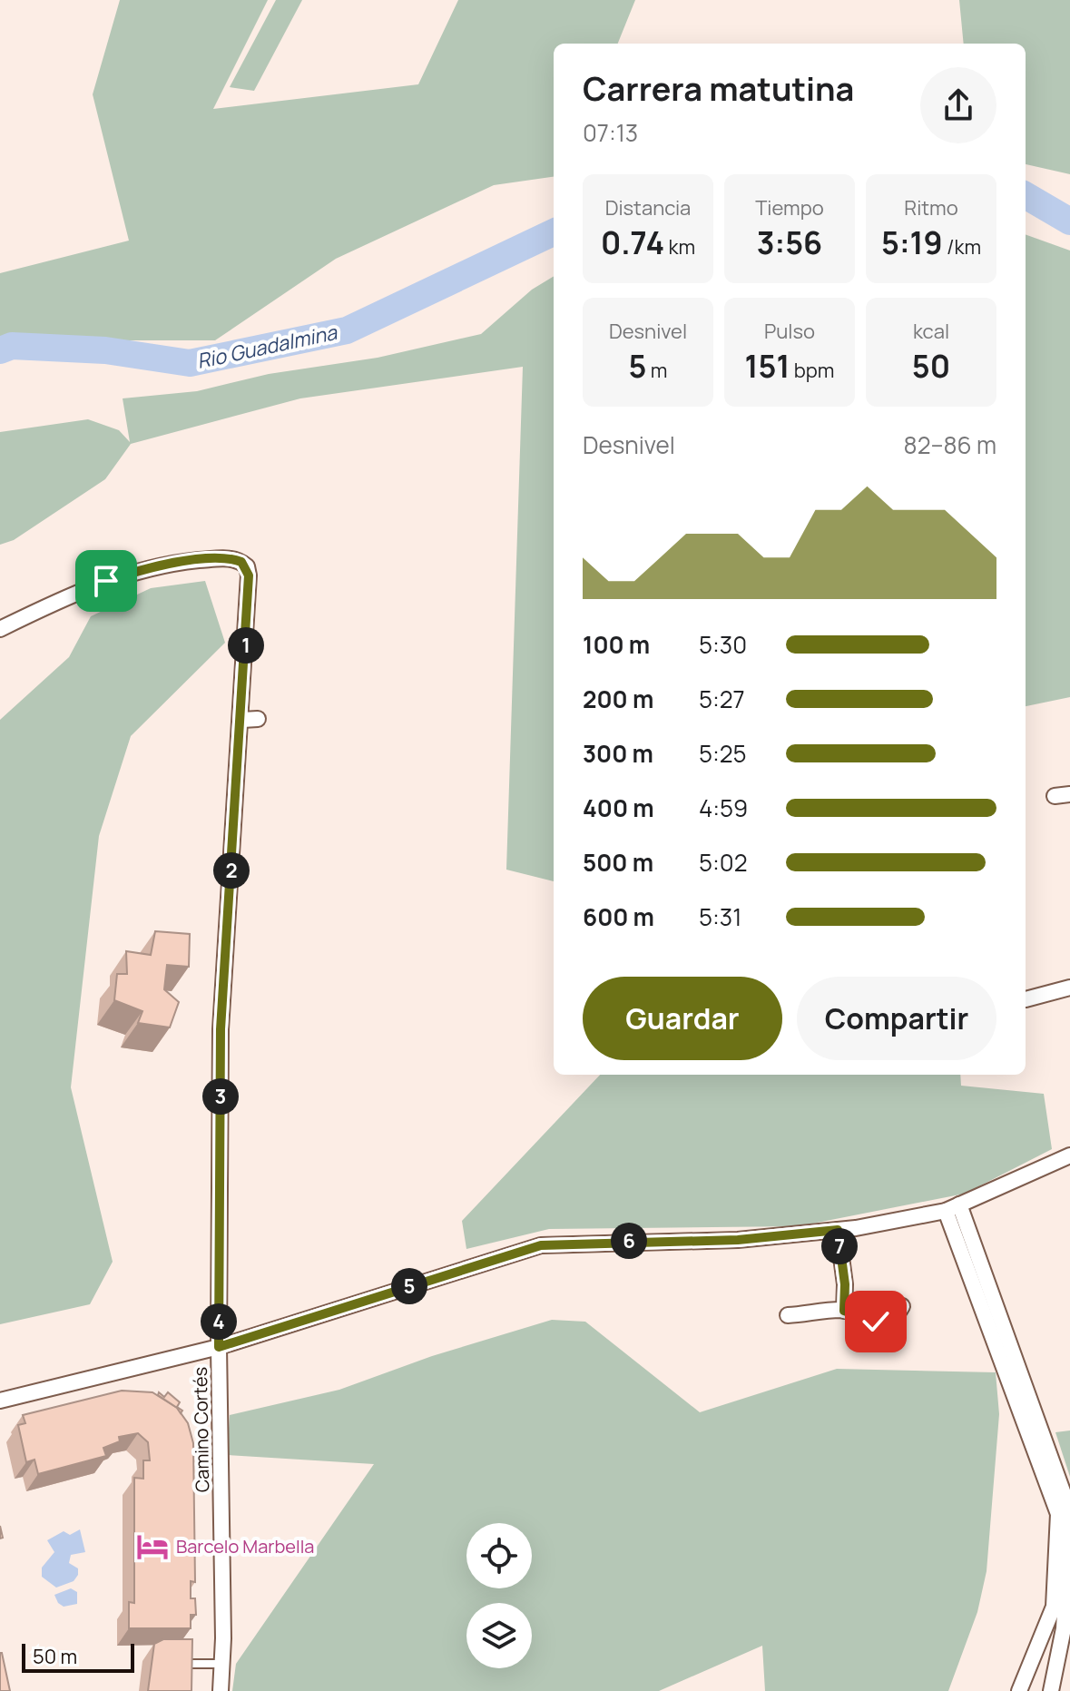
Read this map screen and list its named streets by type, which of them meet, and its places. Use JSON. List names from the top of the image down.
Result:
{
  "streets": {
    "street": ["Camino Cortés"]
  },
  "water": ["Rio Guadalmina"],
  "places": {
    "hotel": ["Barcelo Marbella"]
  },
  "scale_bar": "50 m",
  "page": {
    "heading": ["Carrera matutina", "07:13"],
    "stats": [
      ["Distancia", "0.74 km"],
      ["Tiempo", "3:56"],
      ["Ritmo", "5:19 /km"],
      ["Desnivel", "5 m"],
      ["Pulso", "151 bpm"],
      ["kcal", "50"]
    ],
    "chart": ["Desnivel", "82–86 m"],
    "list": [
      {
        "name": "100 m",
        "note": "5:30"
      },
      {
        "name": "200 m",
        "note": "5:27"
      },
      {
        "name": "300 m",
        "note": "5:25"
      },
      {
        "name": "400 m",
        "note": "4:59"
      },
      {
        "name": "500 m",
        "note": "5:02"
      },
      {
        "name": "600 m",
        "note": "5:31"
      }
    ],
    "pins": [
      "1",
      "2",
      "3",
      "6",
      "7",
      "5",
      "4"
    ],
    "buttons": ["Guardar", "Compartir"],
    "scale": "50 m"
  }
}
